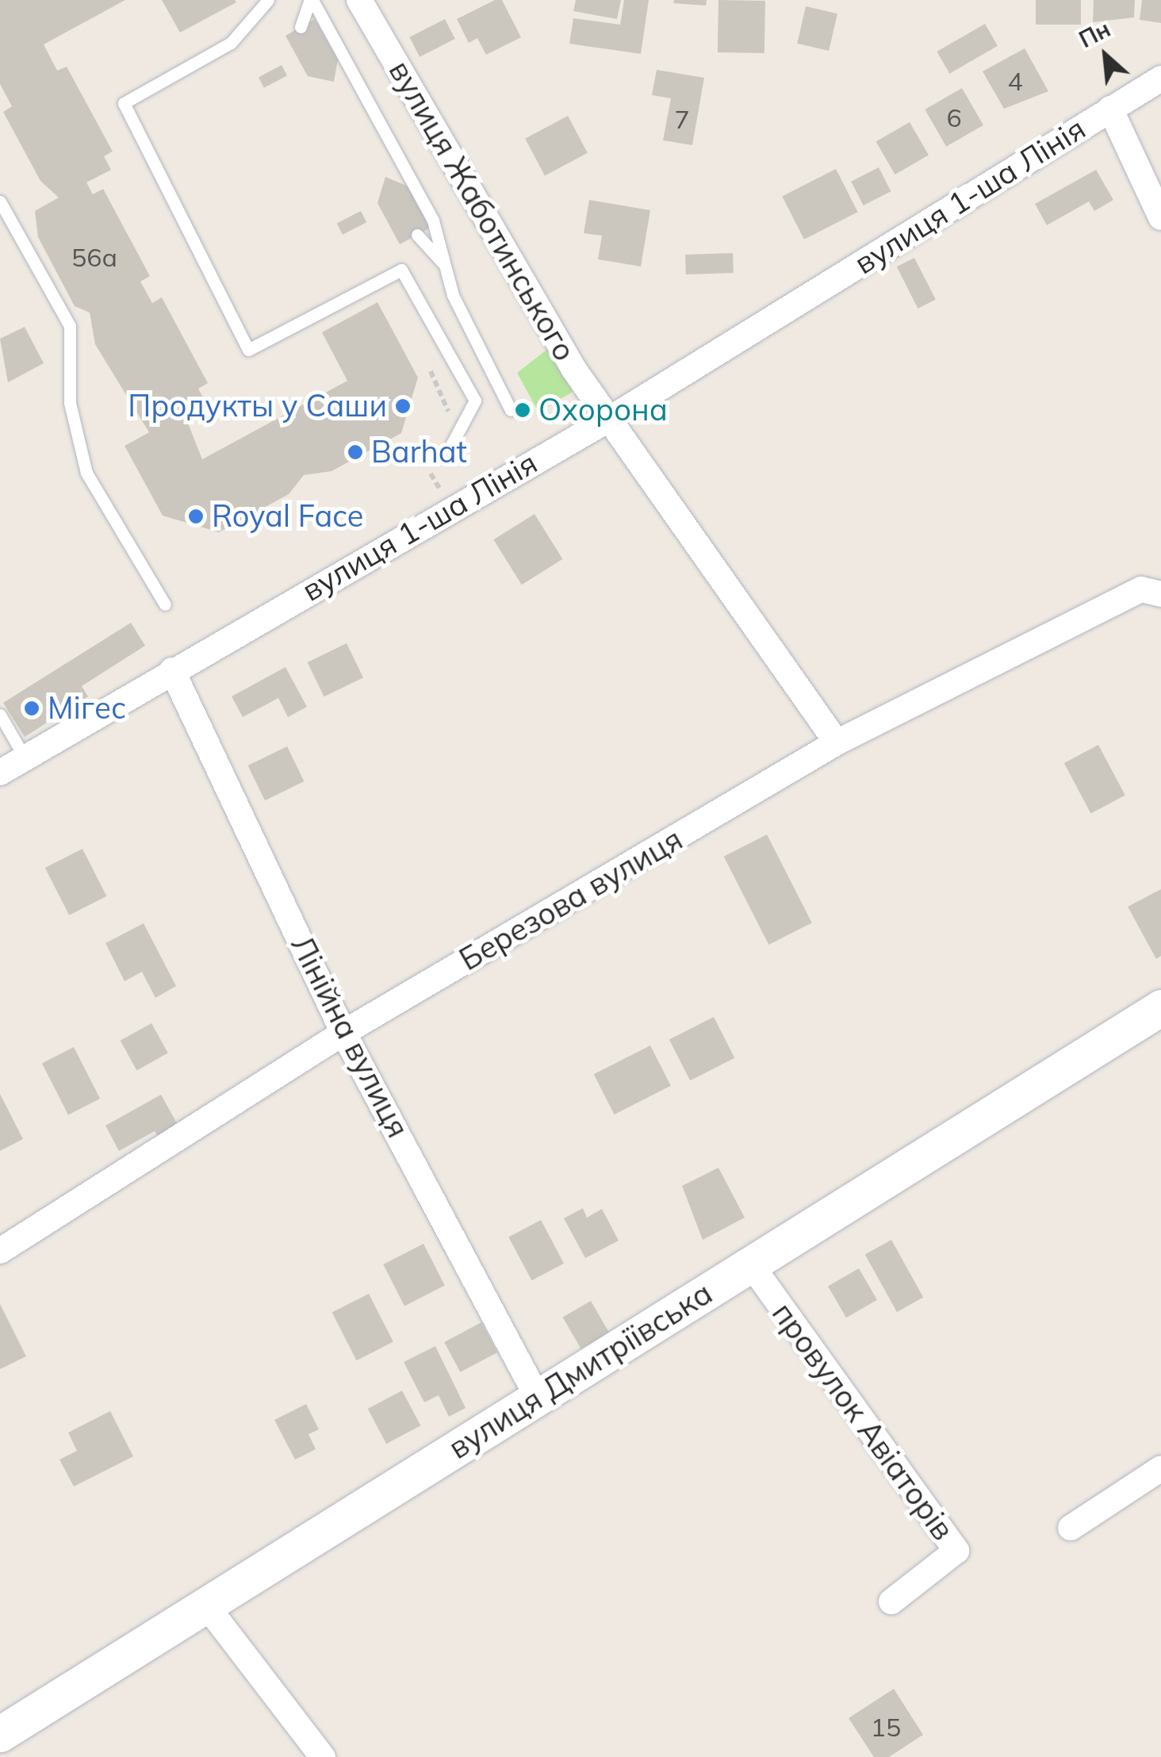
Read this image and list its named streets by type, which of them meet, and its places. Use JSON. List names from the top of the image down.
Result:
{
  "streets": {
    "main road": ["вулиця Дмитріївська"],
    "street": [
      "вулиця 1-ша Лінія",
      "вулиця Жаботинського",
      "Березова вулиця",
      "Лінійна вулиця",
      "провулок Авіаторів"
    ]
  },
  "crossings": [
    ["вулиця 1-ша Лінія", "вулиця Жаботинського"],
    ["вулиця 1-ша Лінія", "Лінійна вулиця"],
    ["вулиця Жаботинського", "Березова вулиця"],
    ["Березова вулиця", "Лінійна вулиця"],
    ["Лінійна вулиця", "вулиця Дмитріївська"],
    ["вулиця Дмитріївська", "провулок Авіаторів"]
  ],
  "places": [
    "Продукты у Саши",
    "Охорона",
    "Barhat",
    "Royal Face",
    "Мігес"
  ],
  "house_numbers": [
    "4",
    "6",
    "7",
    "56а",
    "15"
  ],
  "north": "top left"
}
